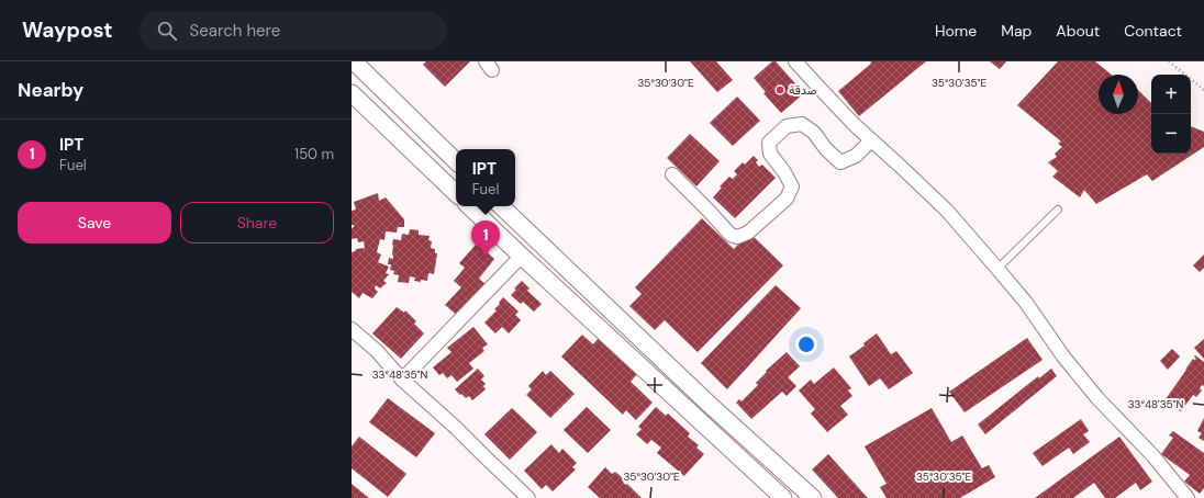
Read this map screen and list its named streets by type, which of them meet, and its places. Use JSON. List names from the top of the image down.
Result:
{
  "places": ["صدقة"],
  "north": "top",
  "page": {
    "header": "Waypost",
    "search": "Search here",
    "nav": [
      "Home",
      "Map",
      "About",
      "Contact"
    ],
    "heading": "Nearby",
    "map_buttons": ["+", "−"],
    "list": [
      {
        "mark": "1",
        "name": "IPT",
        "note": "Fuel",
        "value": "150 m"
      }
    ],
    "popup": ["IPT", "Fuel"],
    "buttons": ["Save", "Share"],
    "pins": "1"
  },
  "coordinates": ["35°30'30\"E", "35°30'35\"E", "33°48'35\"N"]
}
